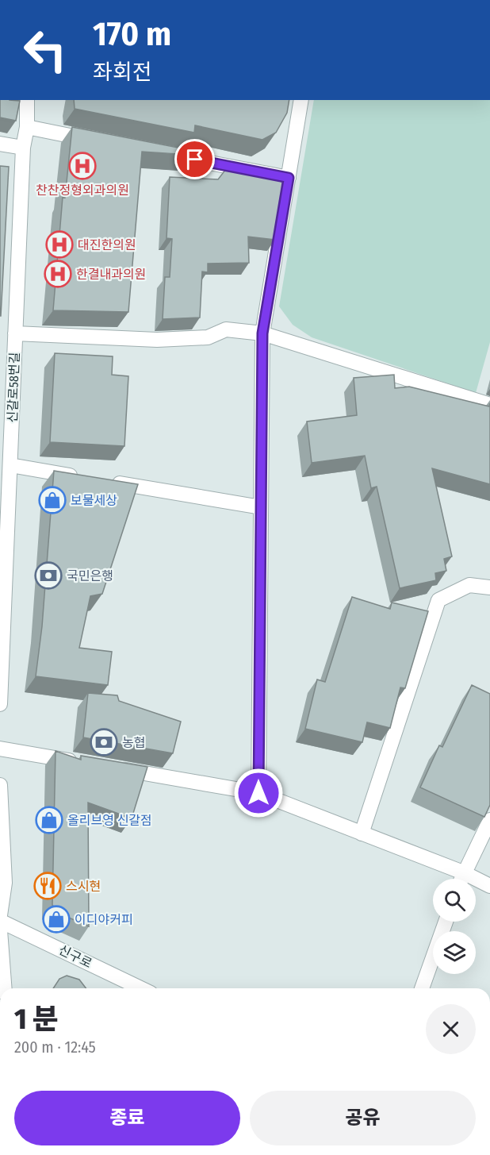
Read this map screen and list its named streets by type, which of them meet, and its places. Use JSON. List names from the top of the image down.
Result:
{
  "streets": {
    "street": ["신갈로58번길", "신구로"]
  },
  "places": {
    "hospital": ["찬찬정형외과의원", "대진한의원", "한결내과의원"],
    "shop": ["보물세상", "올리브영 신갈점", "이디야커피"],
    "bank": ["국민은행", "농협"],
    "restaurant": ["스시현"]
  },
  "page": {
    "turn": ["170 m", "좌회전"],
    "heading": ["1 분", "200 m · 12:45"],
    "buttons": ["종료", "공유"]
  }
}
